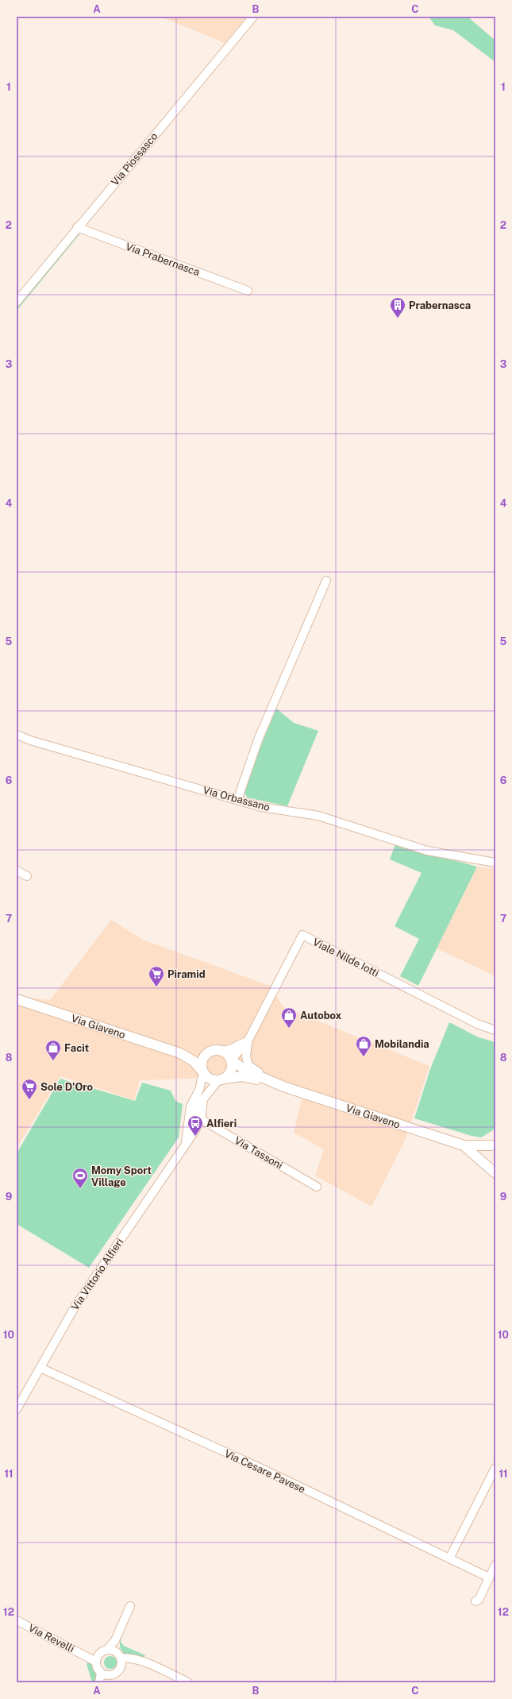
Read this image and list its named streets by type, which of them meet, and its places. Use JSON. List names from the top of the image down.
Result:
{
  "streets": {
    "main road": ["Via Giaveno"],
    "street": [
      "Via Piossasco",
      "Via Prabernasca",
      "Via Orbassano",
      "Viale Nilde Iotti",
      "Via Tassoni",
      "Via Vittorio Alfieri",
      "Via Cesare Pavese",
      "Via Revelli"
    ]
  },
  "crossings": [
    ["Via Piossasco", "Via Prabernasca"],
    ["Viale Nilde Iotti", "Via Giaveno"],
    ["Via Giaveno", "Via Vittorio Alfieri"],
    ["Via Tassoni", "Via Vittorio Alfieri"],
    ["Via Vittorio Alfieri", "Via Cesare Pavese"]
  ],
  "places": {
    "building": ["Prabernasca"],
    "supermarket": ["Piramid", "Sole D'Oro"],
    "shop": ["Autobox", "Mobilandia", "Facit"],
    "bus stop": ["Alfieri"],
    "sports": ["Momy Sport Village"]
  },
  "grid": {
    "columns": ["A", "B", "C"],
    "rows": [
      "1",
      "2",
      "3",
      "4",
      "5",
      "6",
      "7",
      "8",
      "9",
      "10",
      "11",
      "12"
    ]
  }
}
